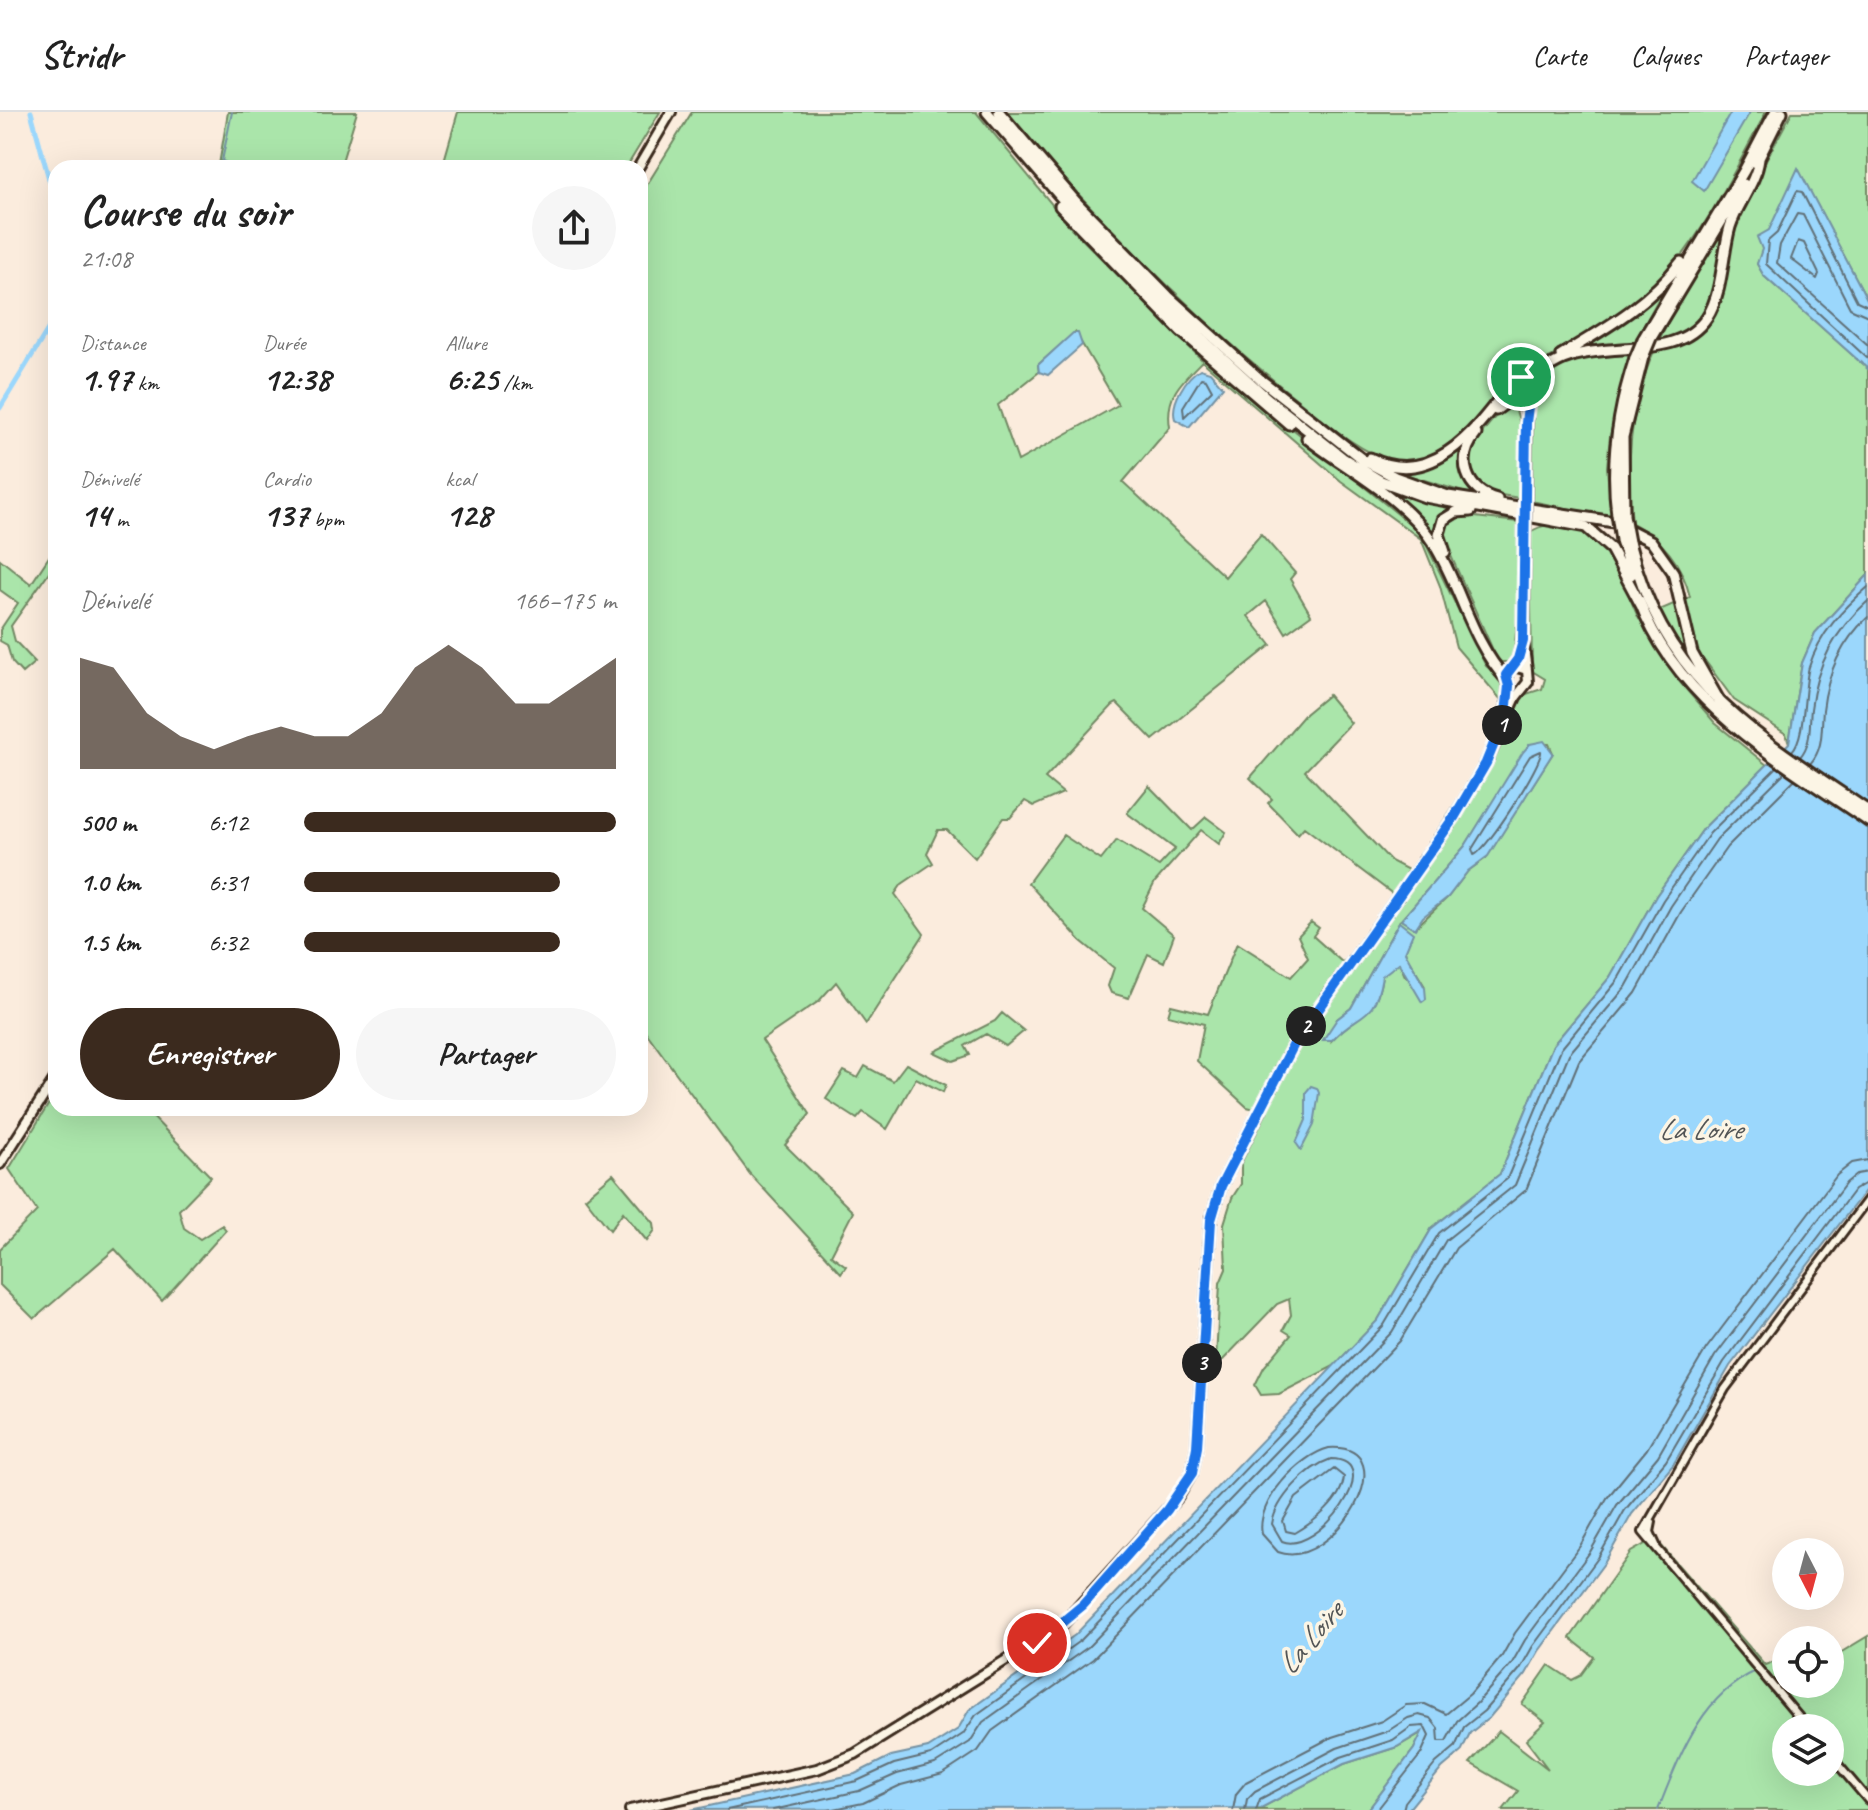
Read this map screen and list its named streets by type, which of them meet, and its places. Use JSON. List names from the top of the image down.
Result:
{
  "water": ["La Loire"],
  "north": "bottom",
  "page": {
    "header": "Stridr",
    "nav": ["Carte", "Calques", "Partager"],
    "heading": ["Course du soir", "21:08"],
    "stats": [
      ["Distance", "1.97 km"],
      ["Durée", "12:38"],
      ["Allure", "6:25 /km"],
      ["Dénivelé", "14 m"],
      ["Cardio", "137 bpm"],
      ["kcal", "128"]
    ],
    "chart": ["Dénivelé", "166–175 m"],
    "pins": ["1", "2", "3"],
    "list": [
      {
        "name": "500 m",
        "note": "6:12"
      },
      {
        "name": "1.0 km",
        "note": "6:31"
      },
      {
        "name": "1.5 km",
        "note": "6:32"
      }
    ],
    "buttons": ["Enregistrer", "Partager"]
  }
}
